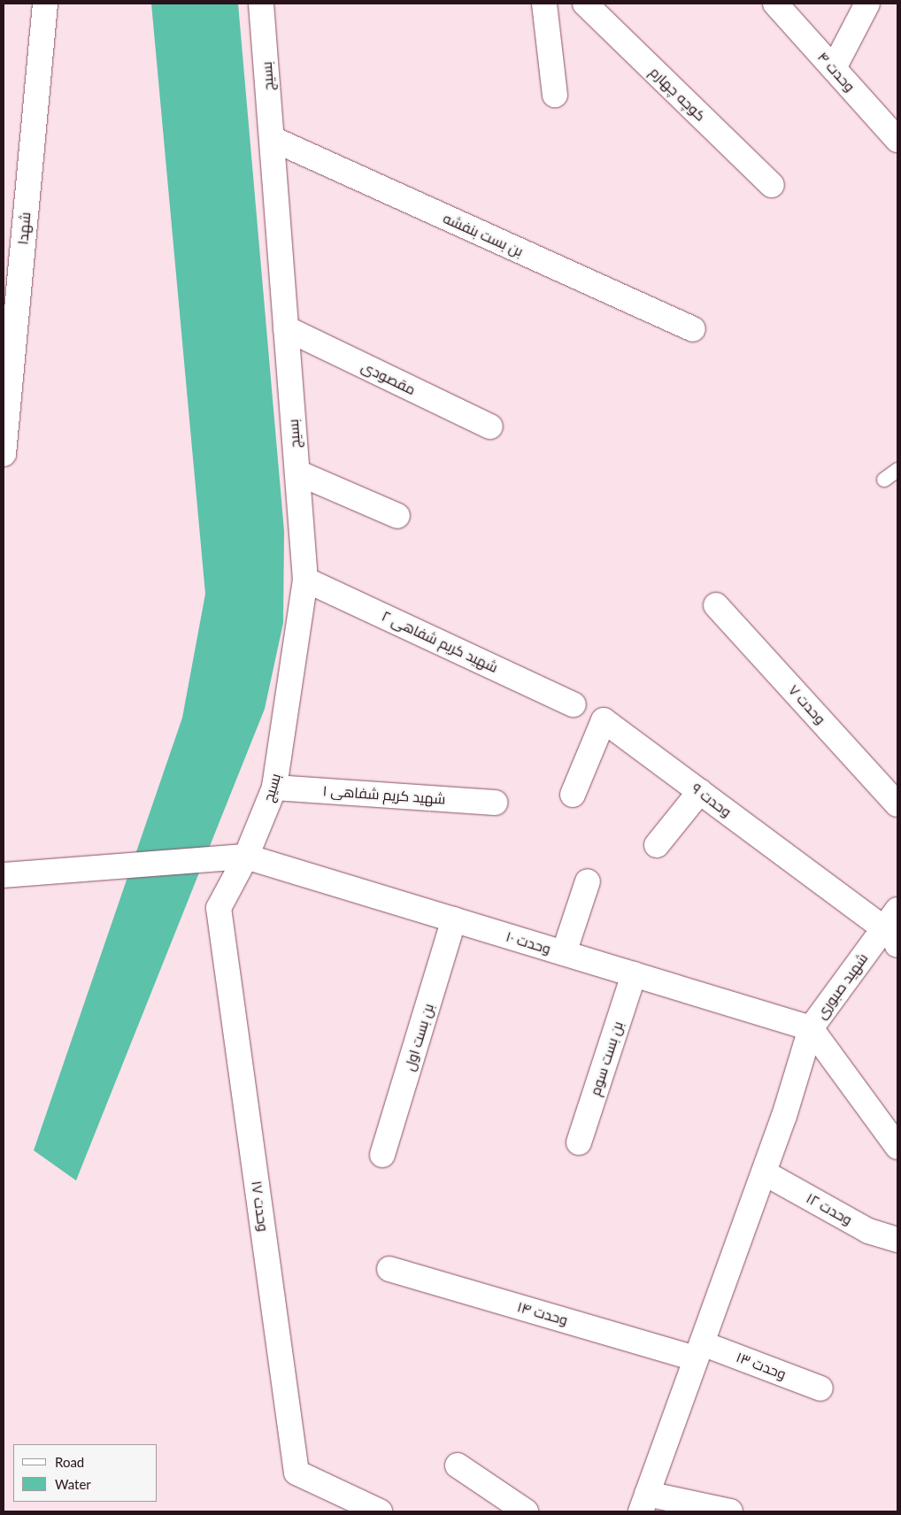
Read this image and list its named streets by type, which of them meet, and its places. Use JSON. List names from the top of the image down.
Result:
{
  "streets": {
    "street": [
      "وحدت ۴",
      "بسیج",
      "کوچه چهارم",
      "شهدا",
      "بن بست بنفشه",
      "مقصودی",
      "شهید کریم شفاهی ۲",
      "وحدت ۷",
      "شهید کریم شفاهی ۱",
      "وحدت ۹",
      "وحدت ۱۰",
      "شهید صبوری",
      "بن بست اول",
      "بن بست سوم",
      "وحدت ۱۷",
      "وحدت ۱۲",
      "وحدت ۱۴",
      "وحدت ۱۳"
    ]
  },
  "crossings": [
    ["بسیج", "بن بست بنفشه"],
    ["بسیج", "مقصودی"],
    ["بسیج", "شهید کریم شفاهی ۲"],
    ["بسیج", "شهید کریم شفاهی ۱"],
    ["بسیج", "وحدت ۱۰"],
    ["بسیج", "وحدت ۱۷"],
    ["وحدت ۹", "شهید صبوری"],
    ["وحدت ۱۰", "شهید صبوری"],
    ["وحدت ۱۰", "بن بست اول"],
    ["وحدت ۱۰", "بن بست سوم"],
    ["وحدت ۱۰", "وحدت ۱۷"],
    ["وحدت ۱۴", "وحدت ۱۳"]
  ],
  "legend": ["Road", "Water"]
}
